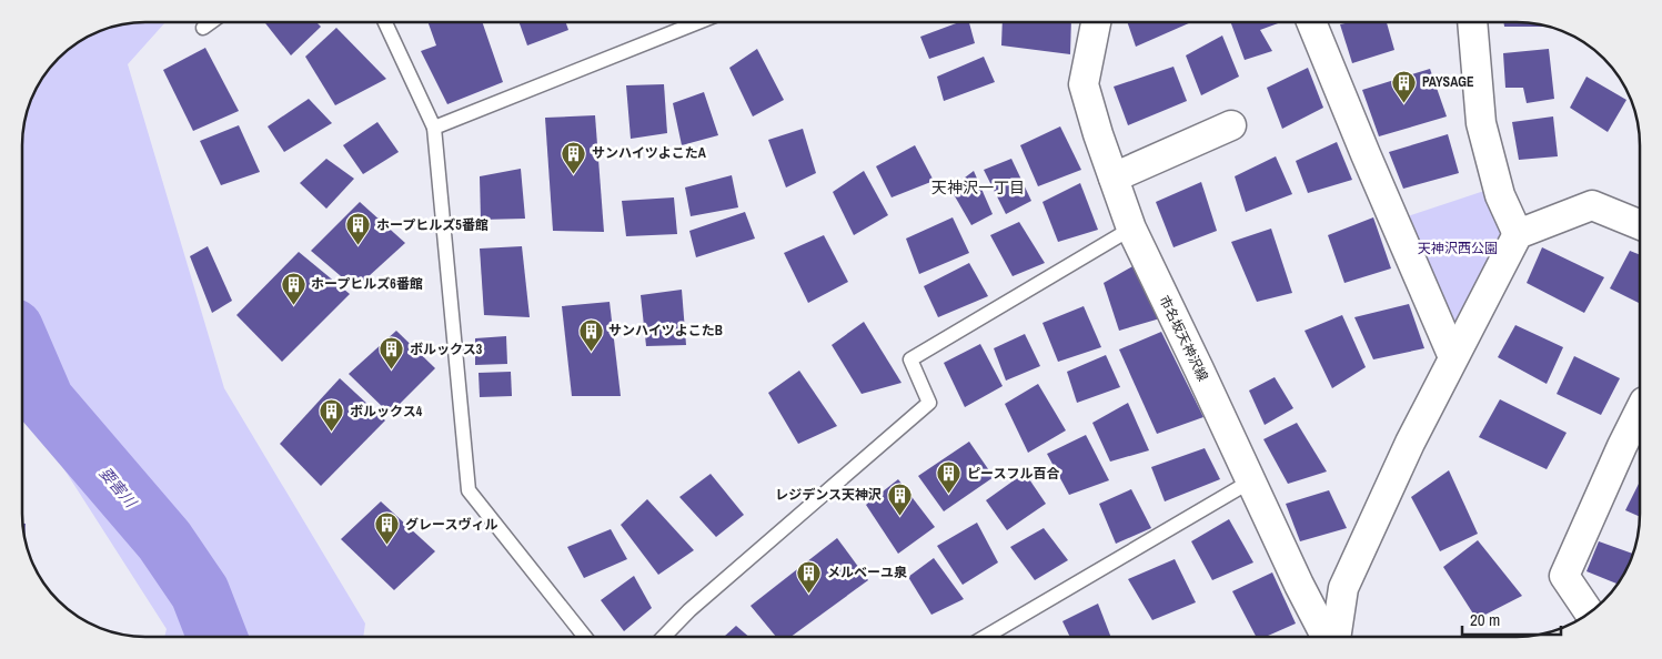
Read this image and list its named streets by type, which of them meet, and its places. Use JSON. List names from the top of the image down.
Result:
{
  "streets": {
    "street": ["市名坂天神沢線"]
  },
  "districts": ["天神沢一丁目"],
  "water": ["要害川"],
  "parks": ["天神沢西公園"],
  "places": {
    "building": [
      "PAYSAGE",
      "サンハイツよこたA",
      "ホープヒルズ5番館",
      "ホープヒルズ6番館",
      "サンハイツよこたB",
      "ボルックス3",
      "ボルックス4",
      "ピースフル百合",
      "レジデンス天神沢",
      "グレースヴィル",
      "メルベーユ泉"
    ]
  },
  "scale_bar": "20 m"
}
